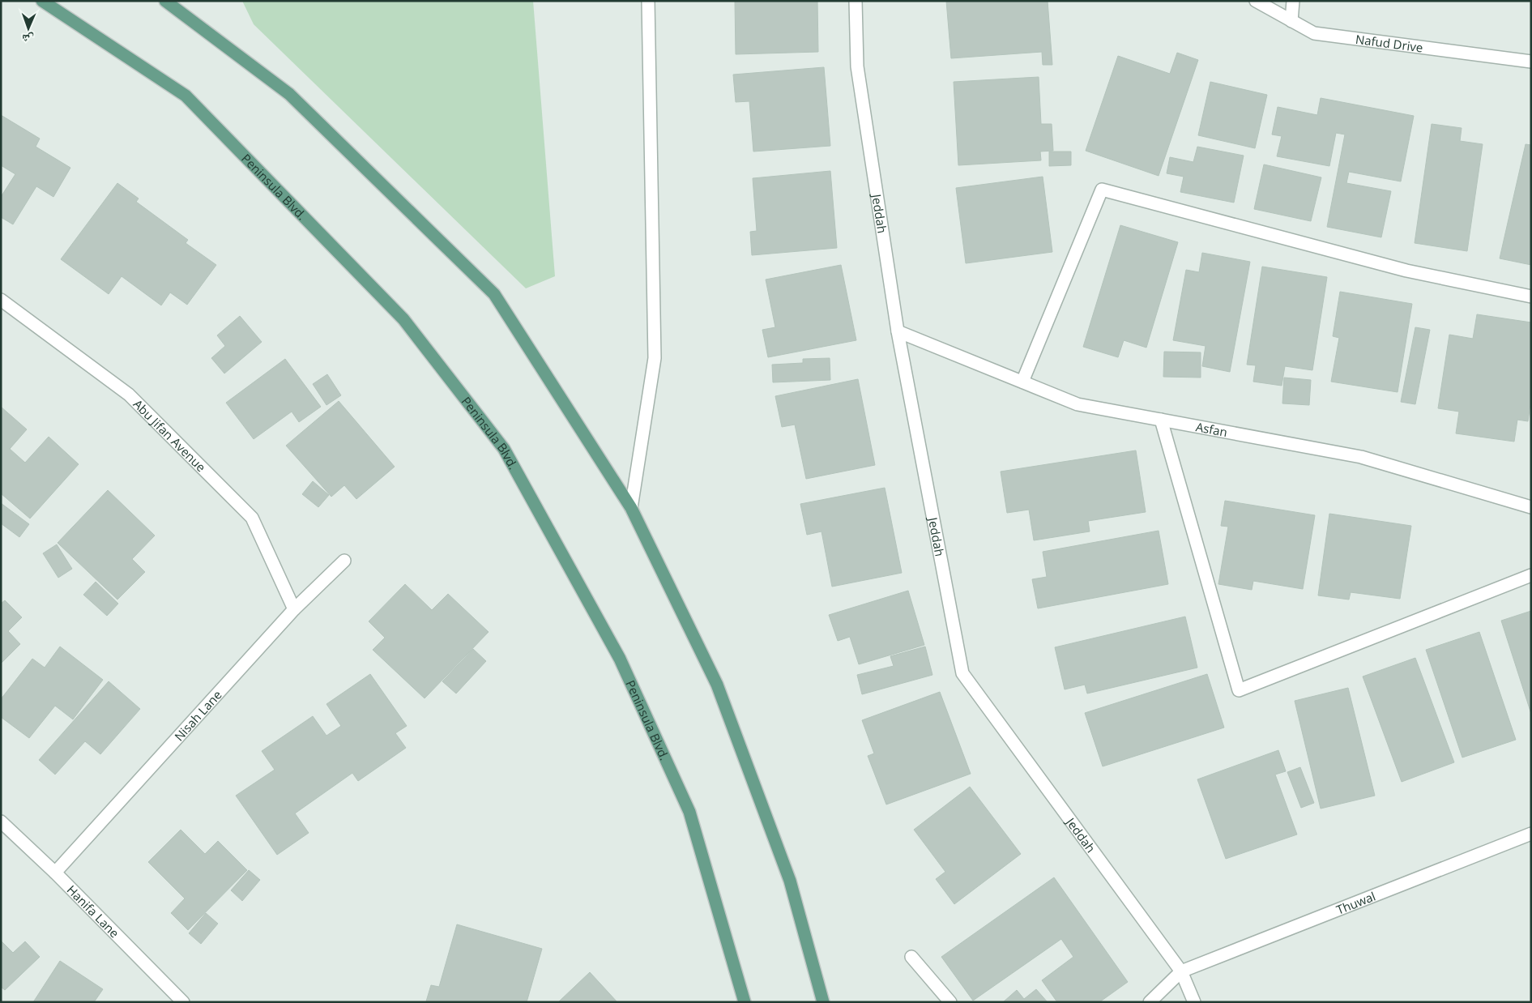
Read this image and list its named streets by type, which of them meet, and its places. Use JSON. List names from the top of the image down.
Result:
{
  "streets": {
    "main road": ["Peninsula Blvd."],
    "street": [
      "Nafud Drive",
      "Jeddah",
      "Asfan",
      "Abu Jifan Avenue",
      "Nisah Lane",
      "Thuwal",
      "Hanifa Lane"
    ]
  },
  "crossings": [
    ["Jeddah", "Asfan"],
    ["Jeddah", "Thuwal"],
    ["Abu Jifan Avenue", "Nisah Lane"],
    ["Nisah Lane", "Hanifa Lane"]
  ],
  "north": "bottom"
}
